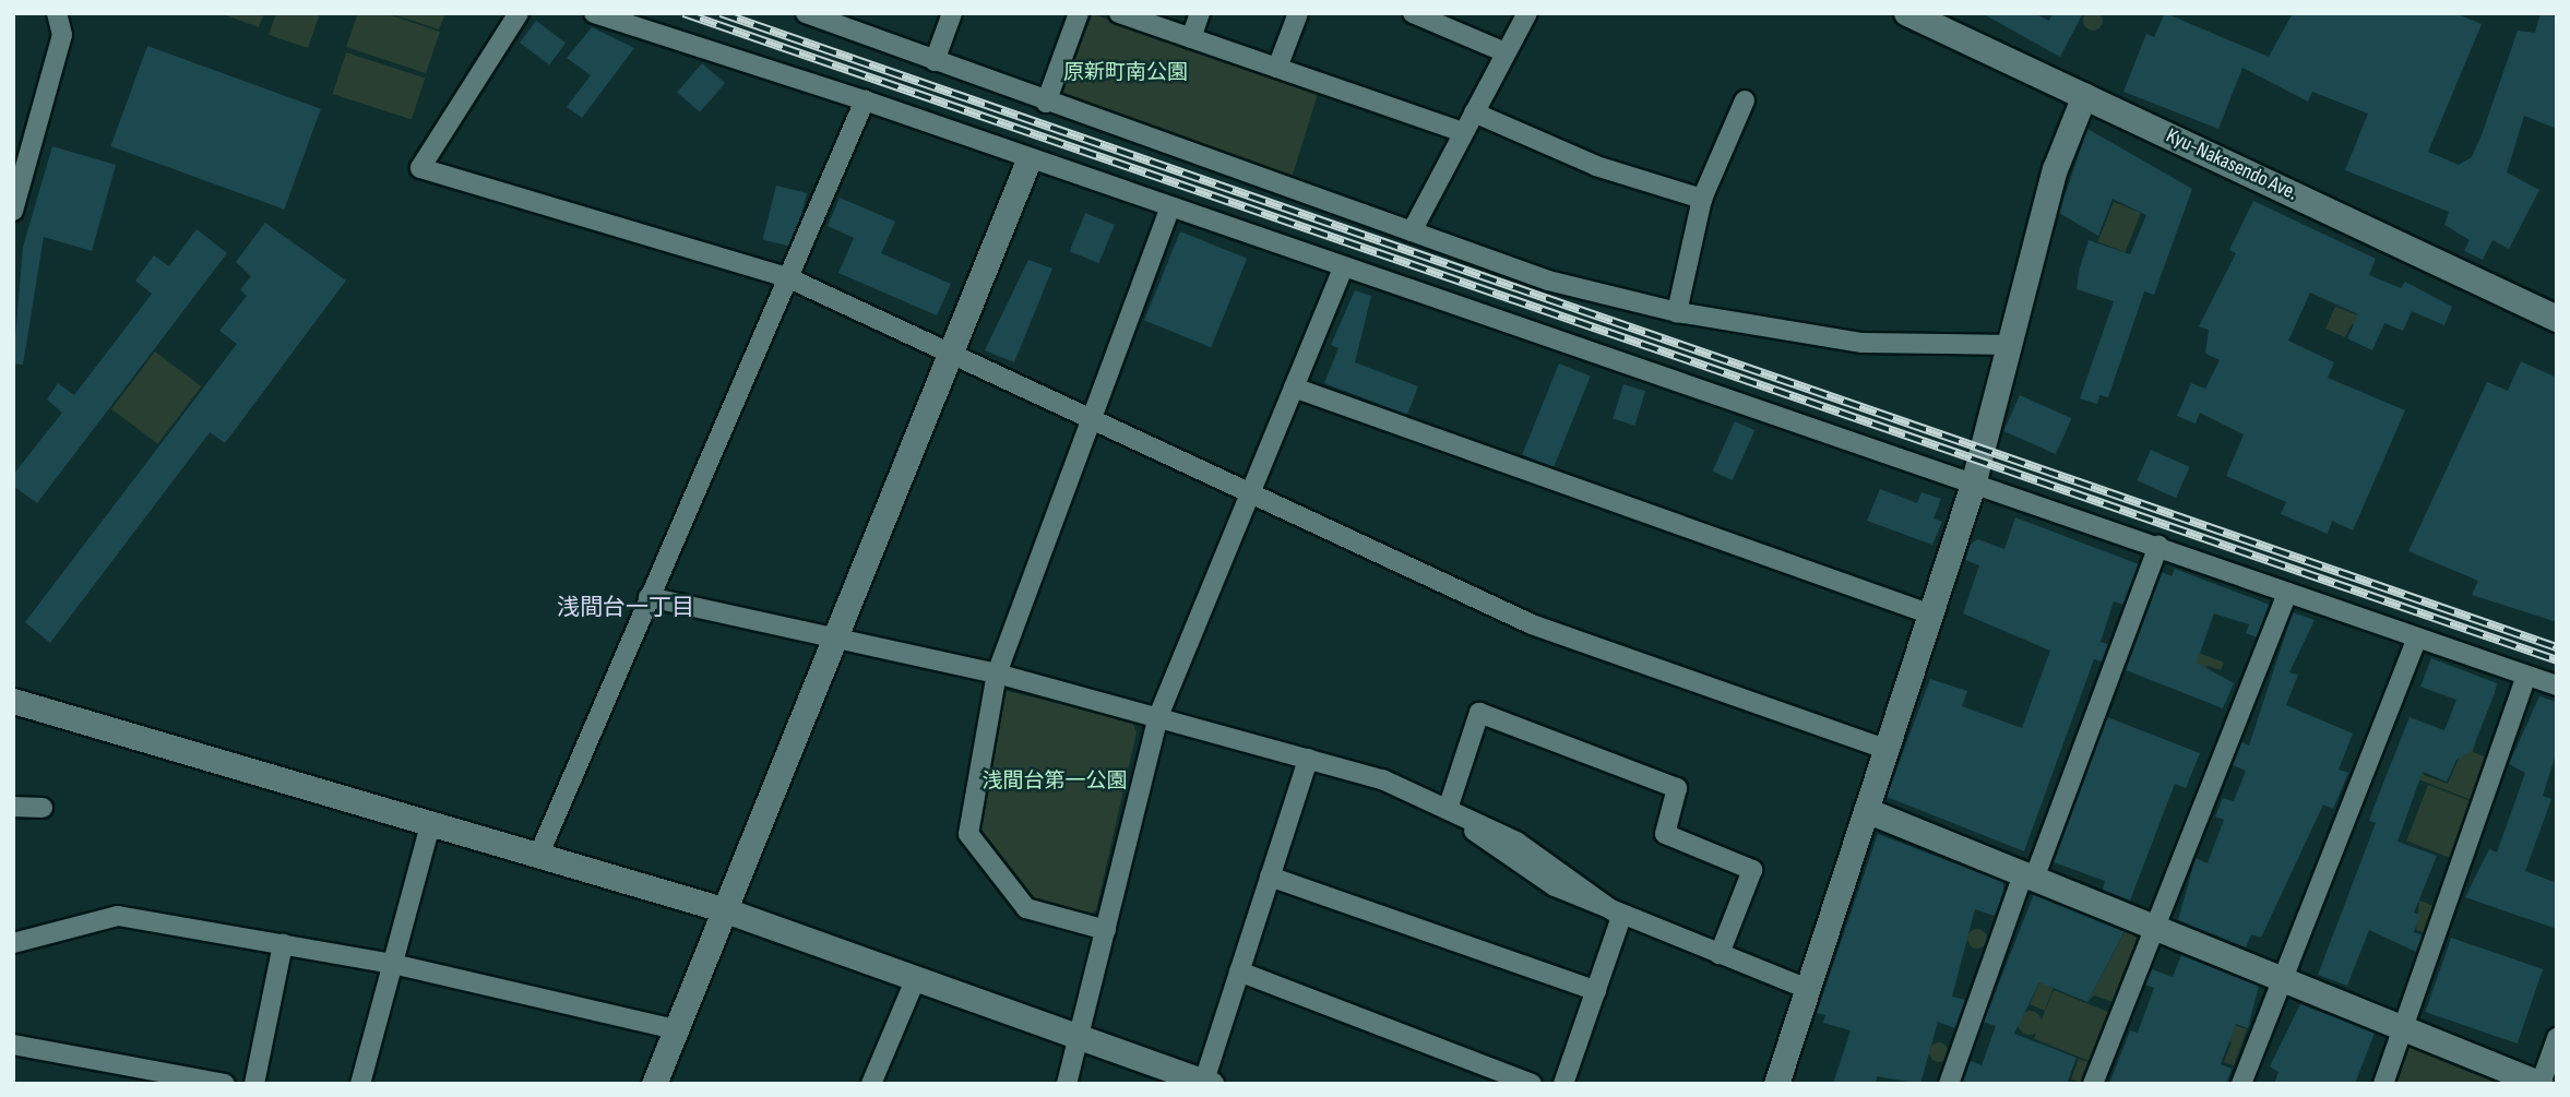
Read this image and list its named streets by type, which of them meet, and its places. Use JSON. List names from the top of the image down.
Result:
{
  "streets": {
    "main road": ["Kyu-Nakasendo Ave."]
  },
  "districts": ["浅間台一丁目"],
  "parks": ["原新町南公園", "浅間台第一公園"]
}
